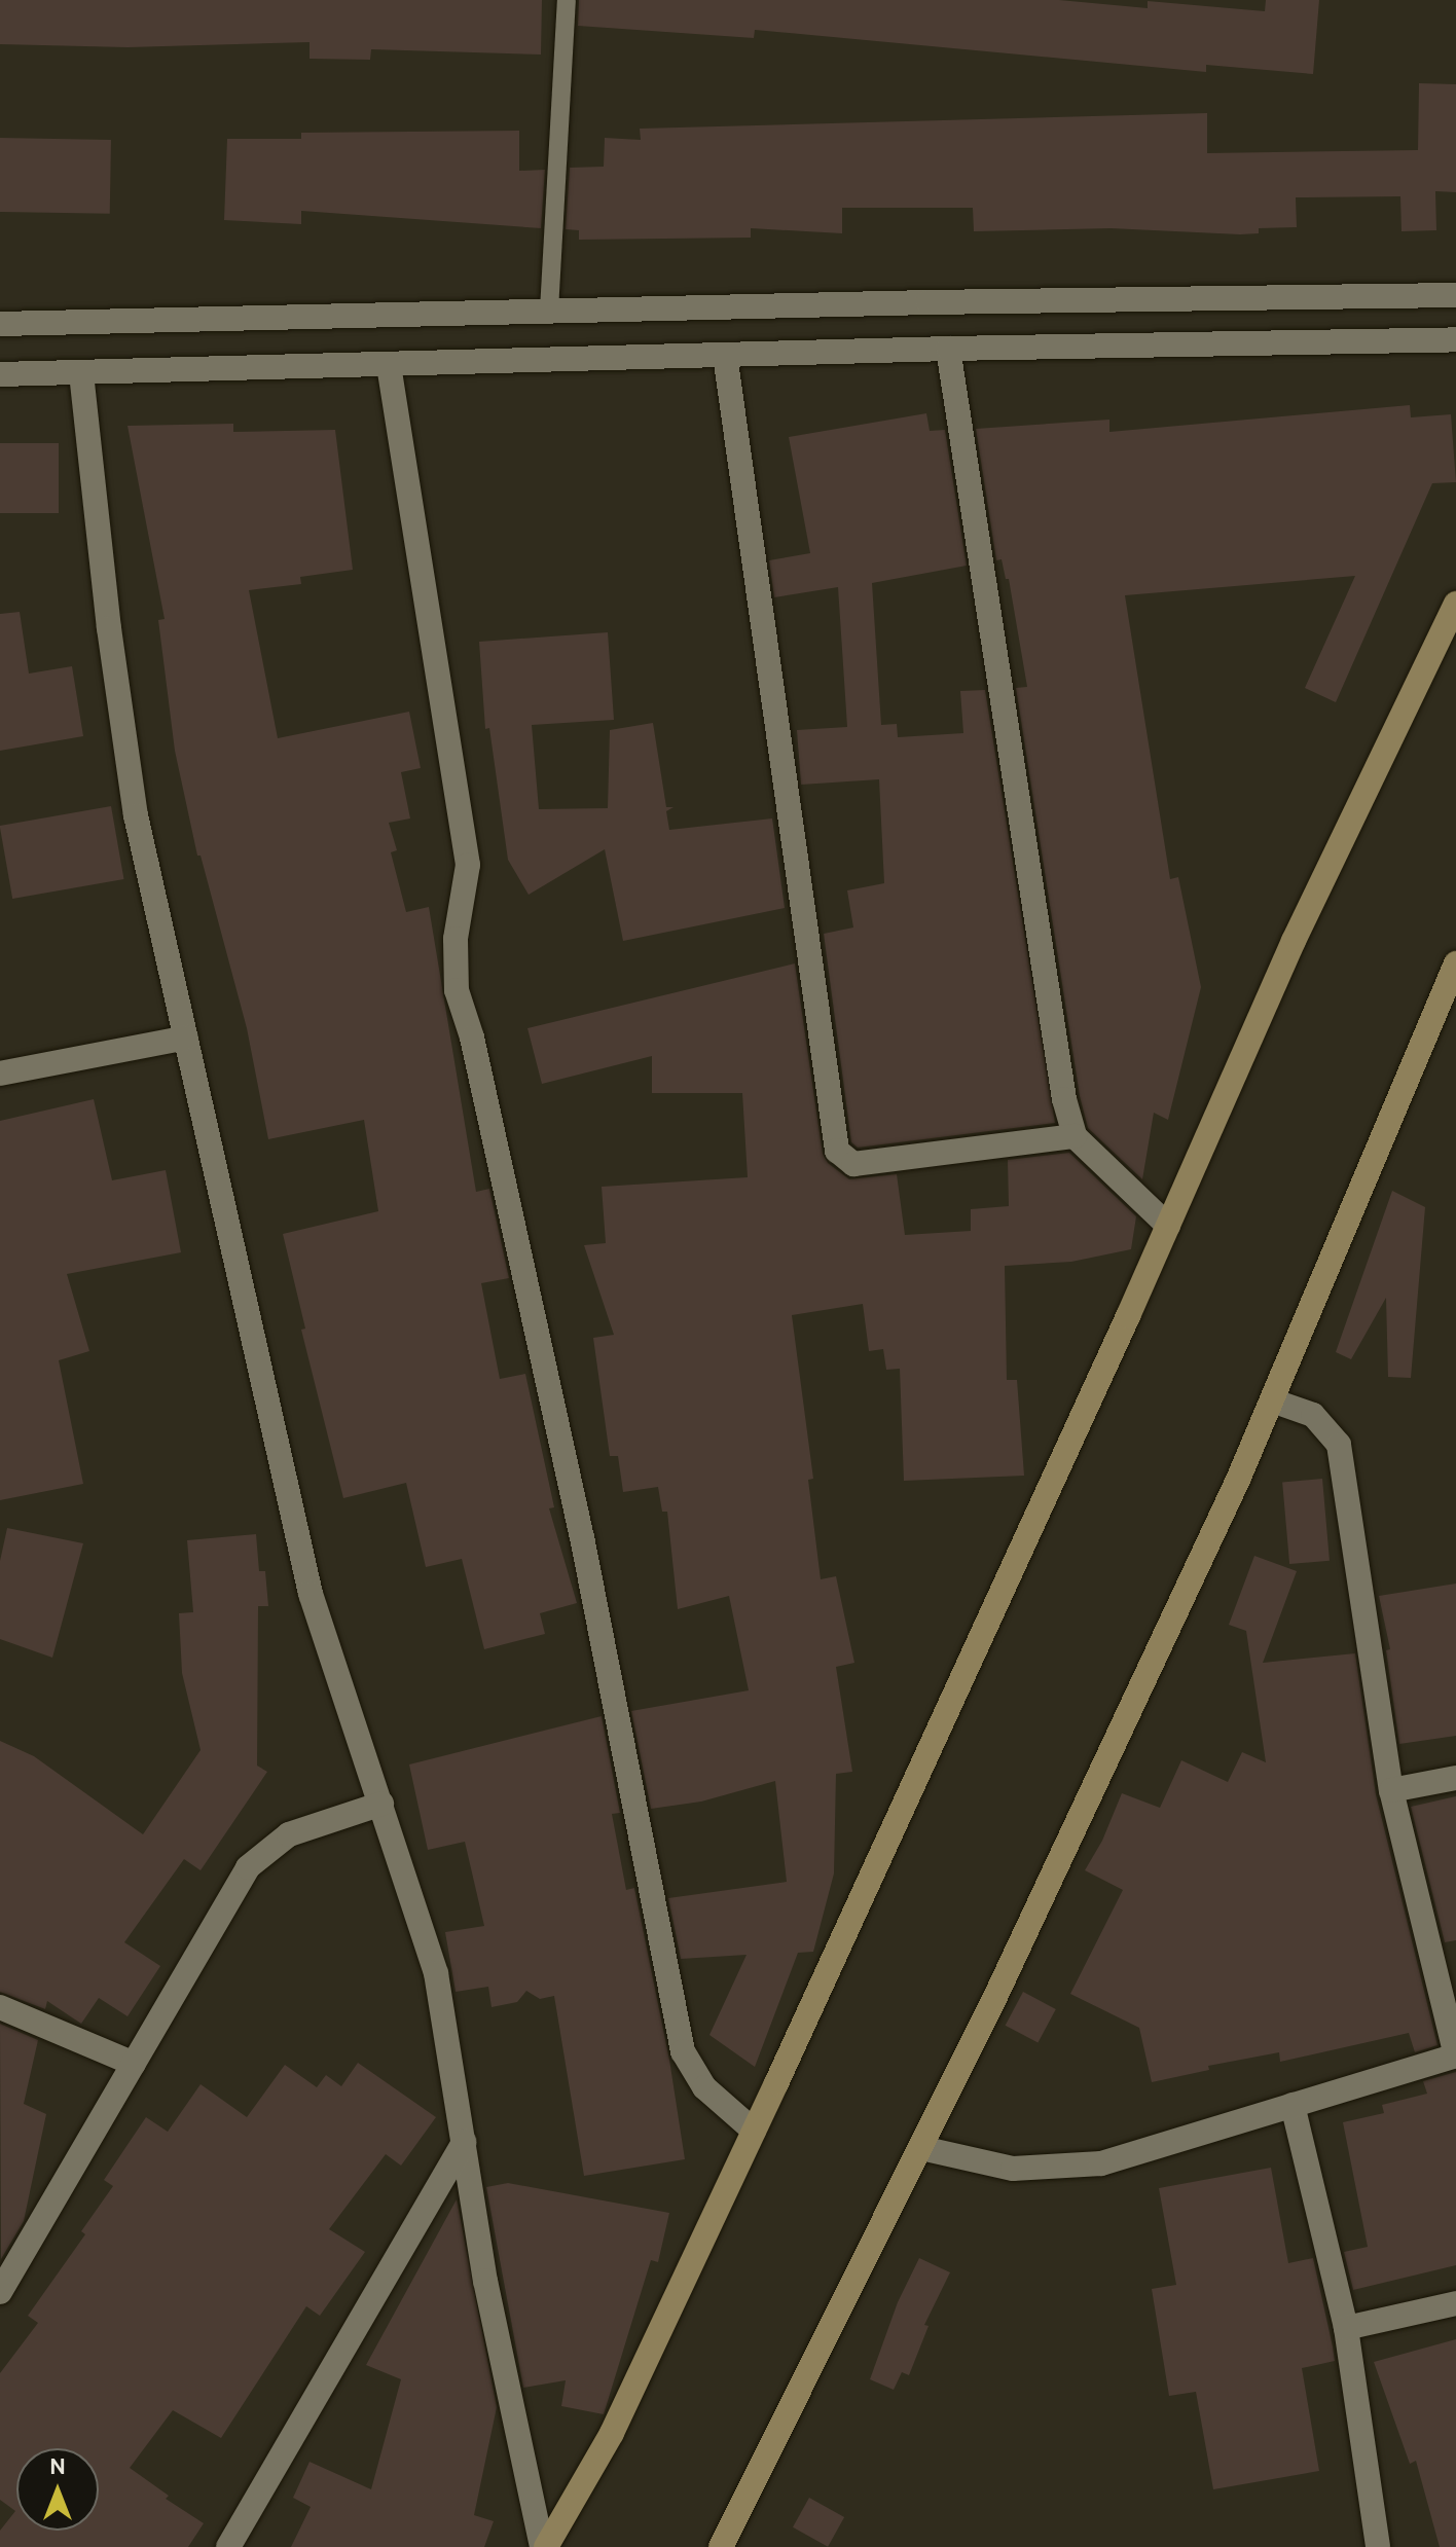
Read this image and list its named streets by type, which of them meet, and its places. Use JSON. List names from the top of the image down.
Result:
{
  "north": "top"
}
